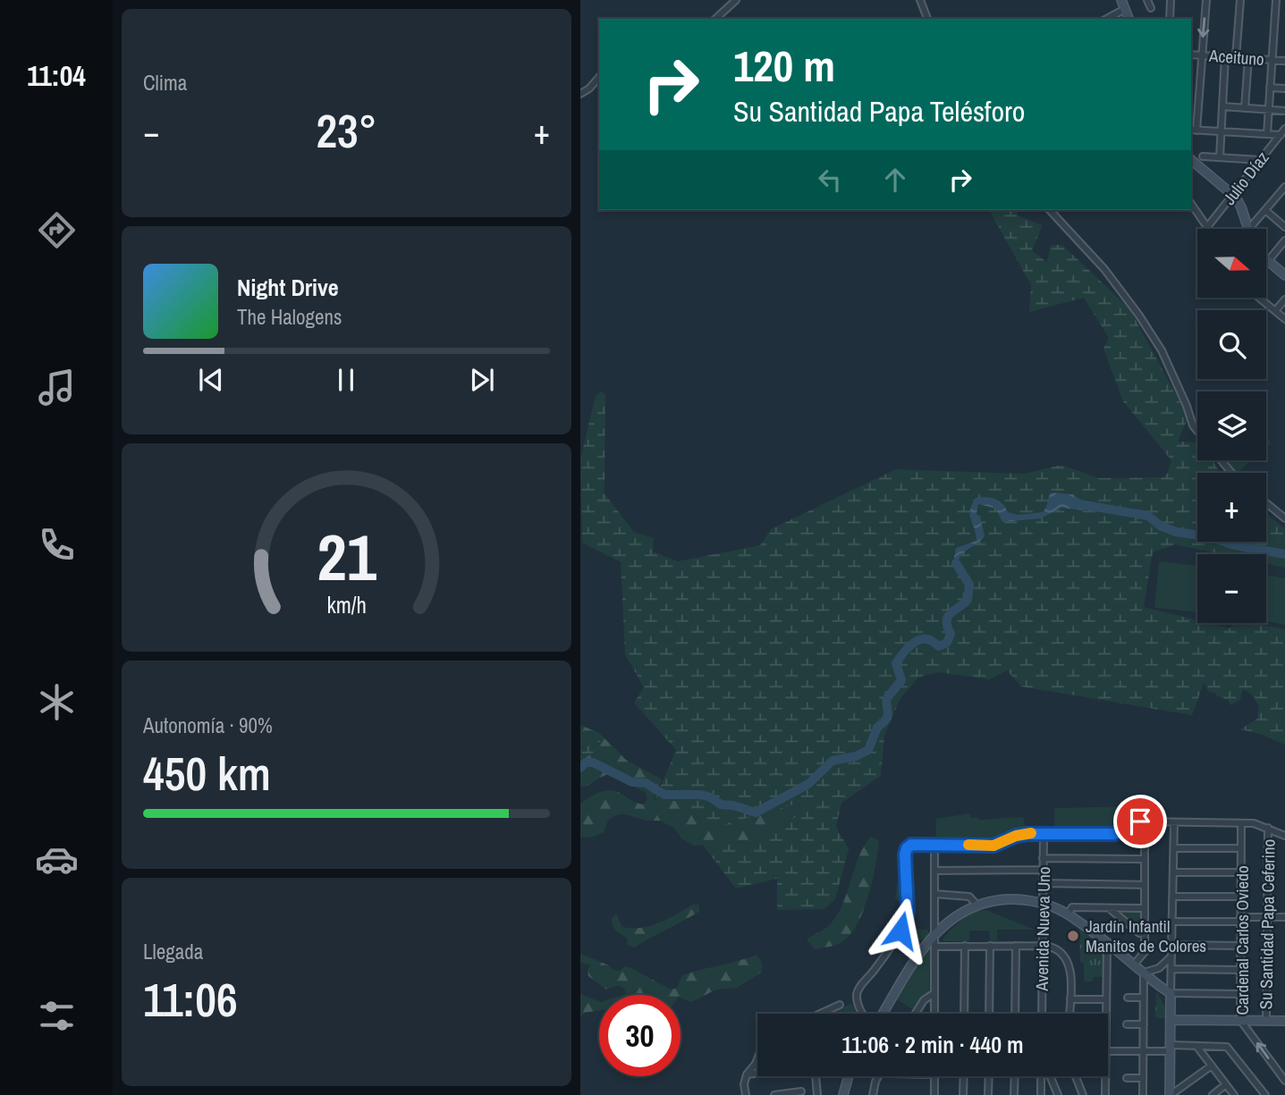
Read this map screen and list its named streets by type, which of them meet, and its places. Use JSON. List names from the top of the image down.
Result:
{
  "streets": {
    "street": [
      "Aceituno",
      "Julio Díaz",
      "Su Santidad Papa Ceferino",
      "Avenida Nueva Uno",
      "Cardenal Carlos Oviedo"
    ]
  },
  "places": ["Jardín Infantil Manitos de Colores"],
  "north": "right",
  "page": {
    "tabs": "11:04",
    "tile": [
      "Clima",
      ["Autonomía · 90%", "450 km"],
      ["Llegada", "11:06"]
    ],
    "turn": ["120 m", "Su Santidad Papa Telésforo"],
    "heat": ["−", "23°", "+"],
    "map_buttons": ["+", "−"],
    "song": ["Night Drive", "The Halogens"],
    "limit": "30",
    "trip": "11:06 · 2 min · 440 m",
    "gauge": ["21", "km/h"]
  }
}
